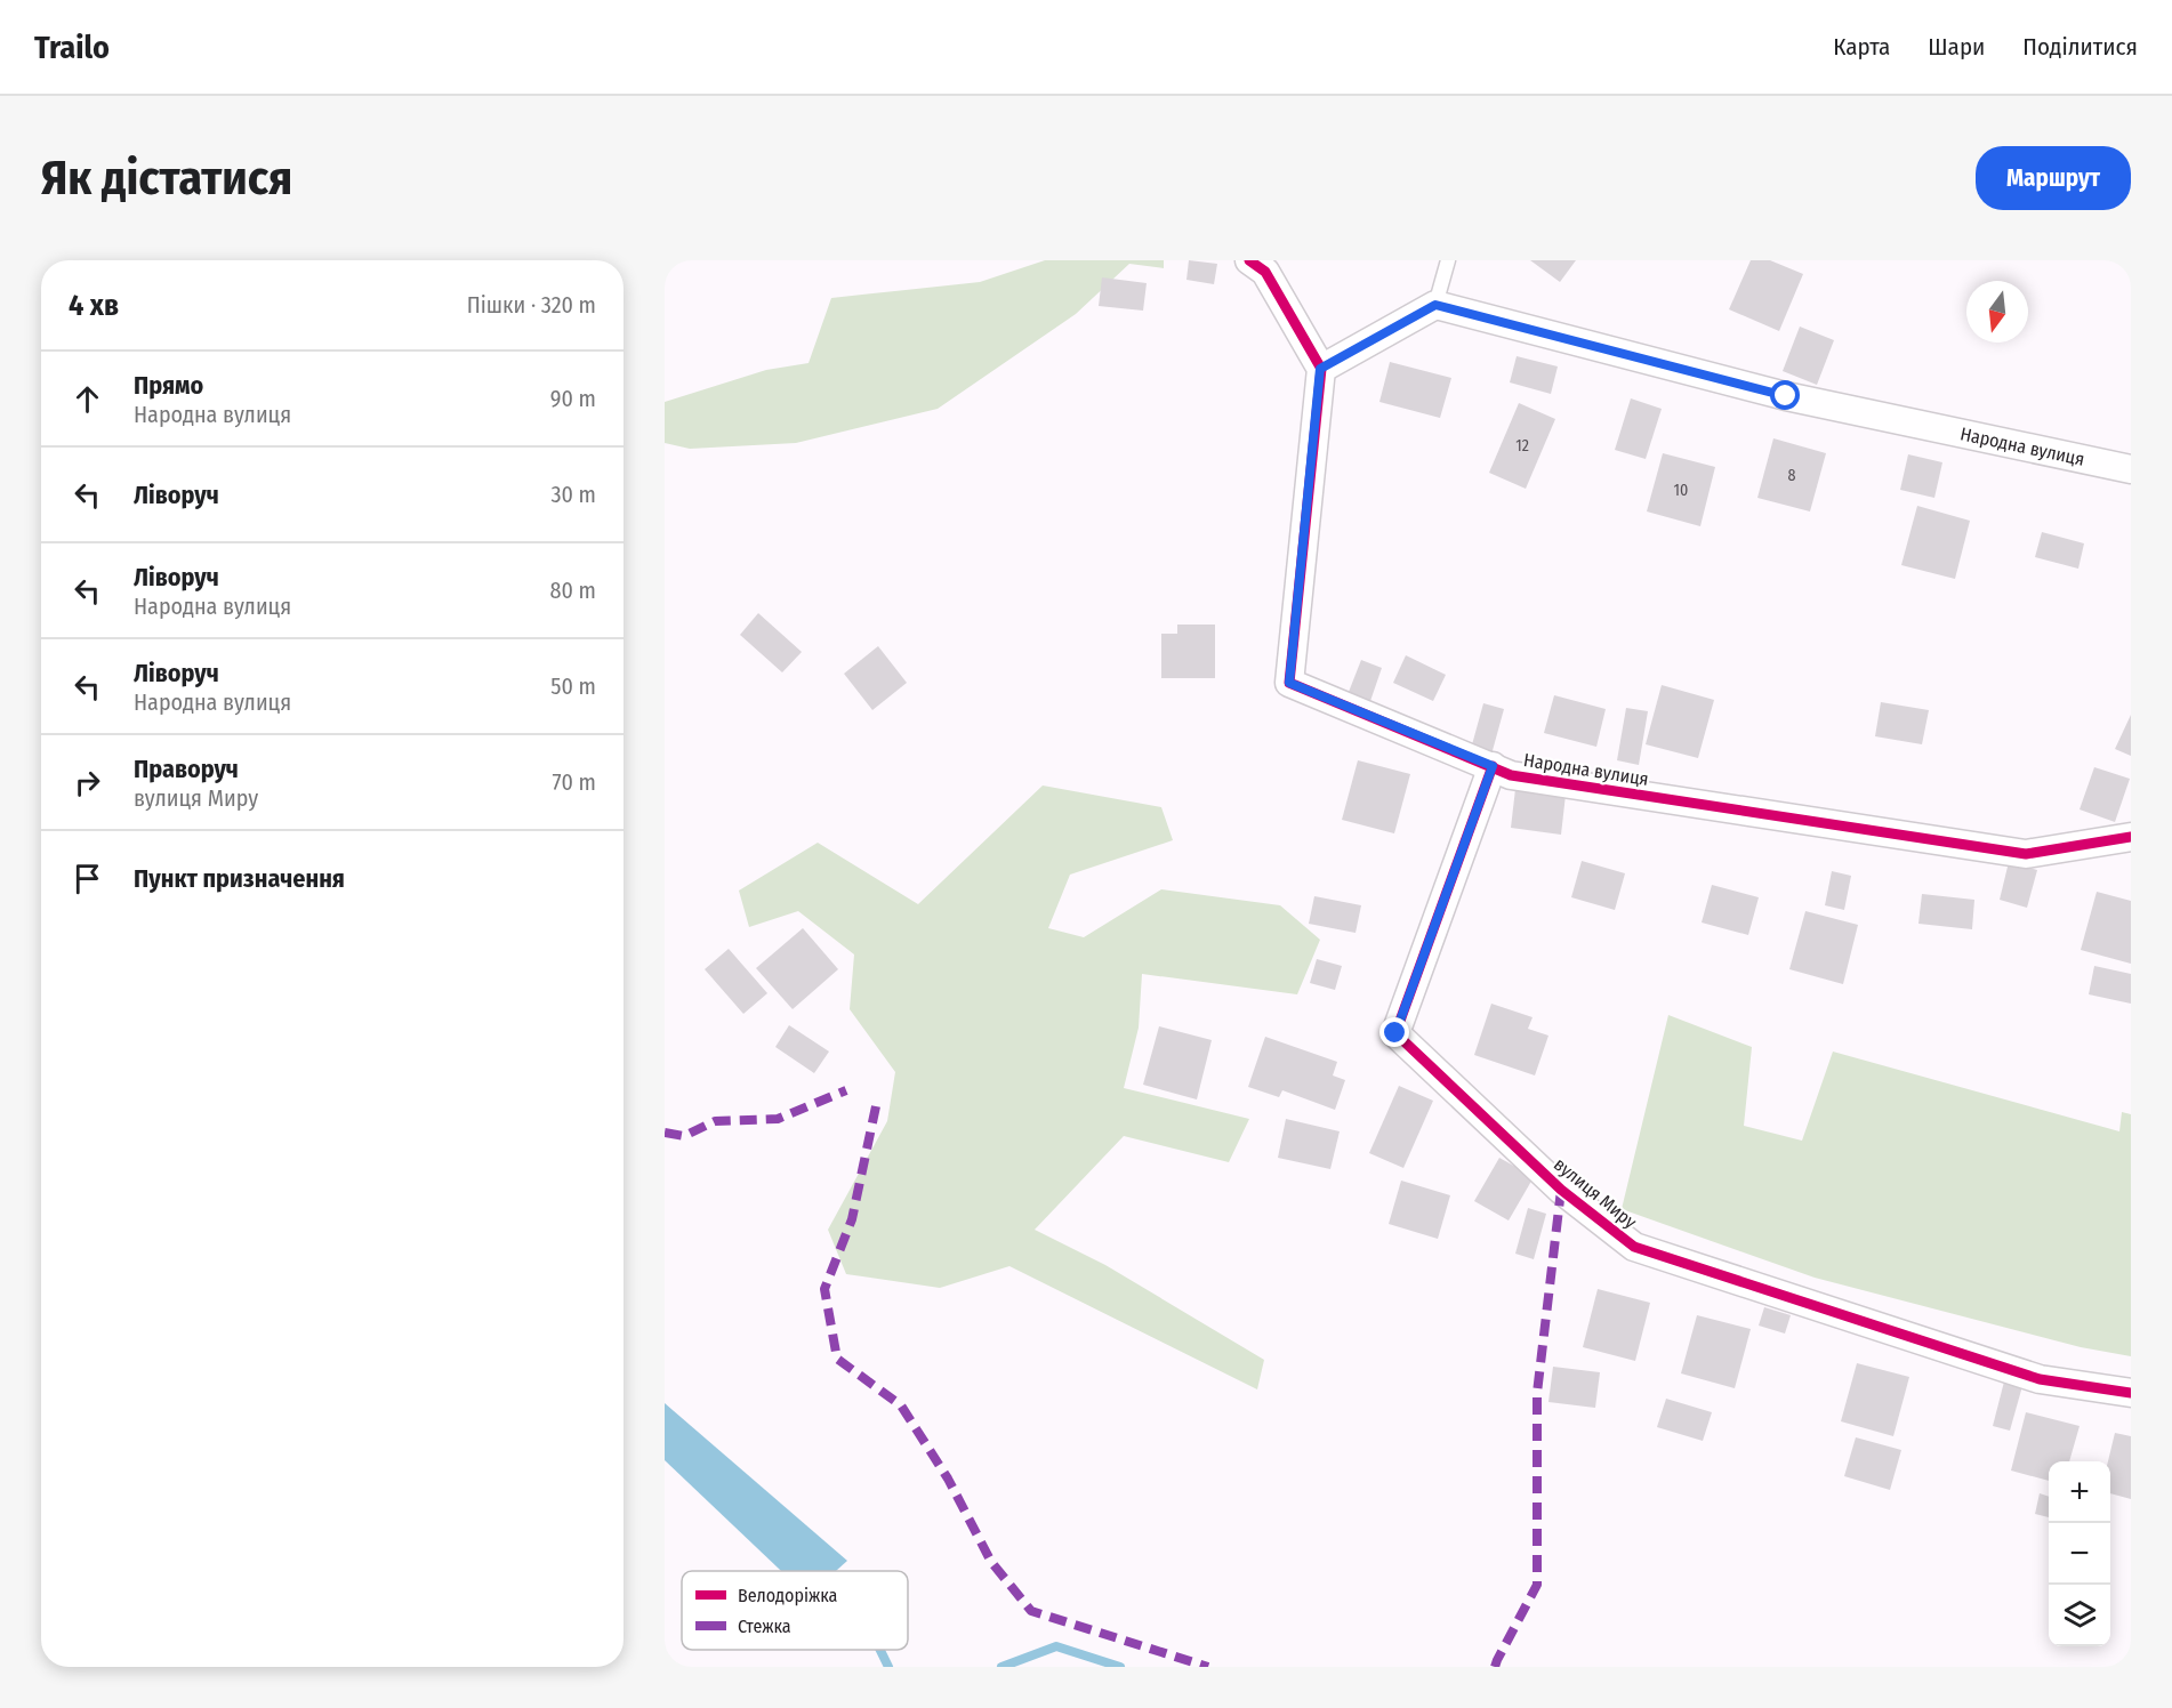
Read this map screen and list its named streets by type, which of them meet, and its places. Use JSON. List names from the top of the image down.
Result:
{
  "streets": {
    "street": ["Народна вулиця", "вулиця Миру"]
  },
  "crossings": [
    ["Народна вулиця", "вулиця Миру"]
  ],
  "house_numbers": ["12", "8", "10"],
  "legend": ["Велодоріжка", "Стежка"],
  "north": "bottom",
  "page": {
    "header": "Trailo",
    "nav": ["Карта", "Шари", "Поділитися"],
    "buttons": "Маршрут",
    "title": "Як дістатися",
    "heading": ["4 хв", "Пішки · 320 m"],
    "list": [
      ["Прямо", "Народна вулиця", "90 m"],
      ["Ліворуч", "30 m"],
      ["Ліворуч", "Народна вулиця", "80 m"],
      ["Ліворуч", "Народна вулиця", "50 m"],
      ["Праворуч", "вулиця Миру", "70 m"],
      "Пункт призначення"
    ],
    "map_buttons": ["+", "−"]
  }
}
